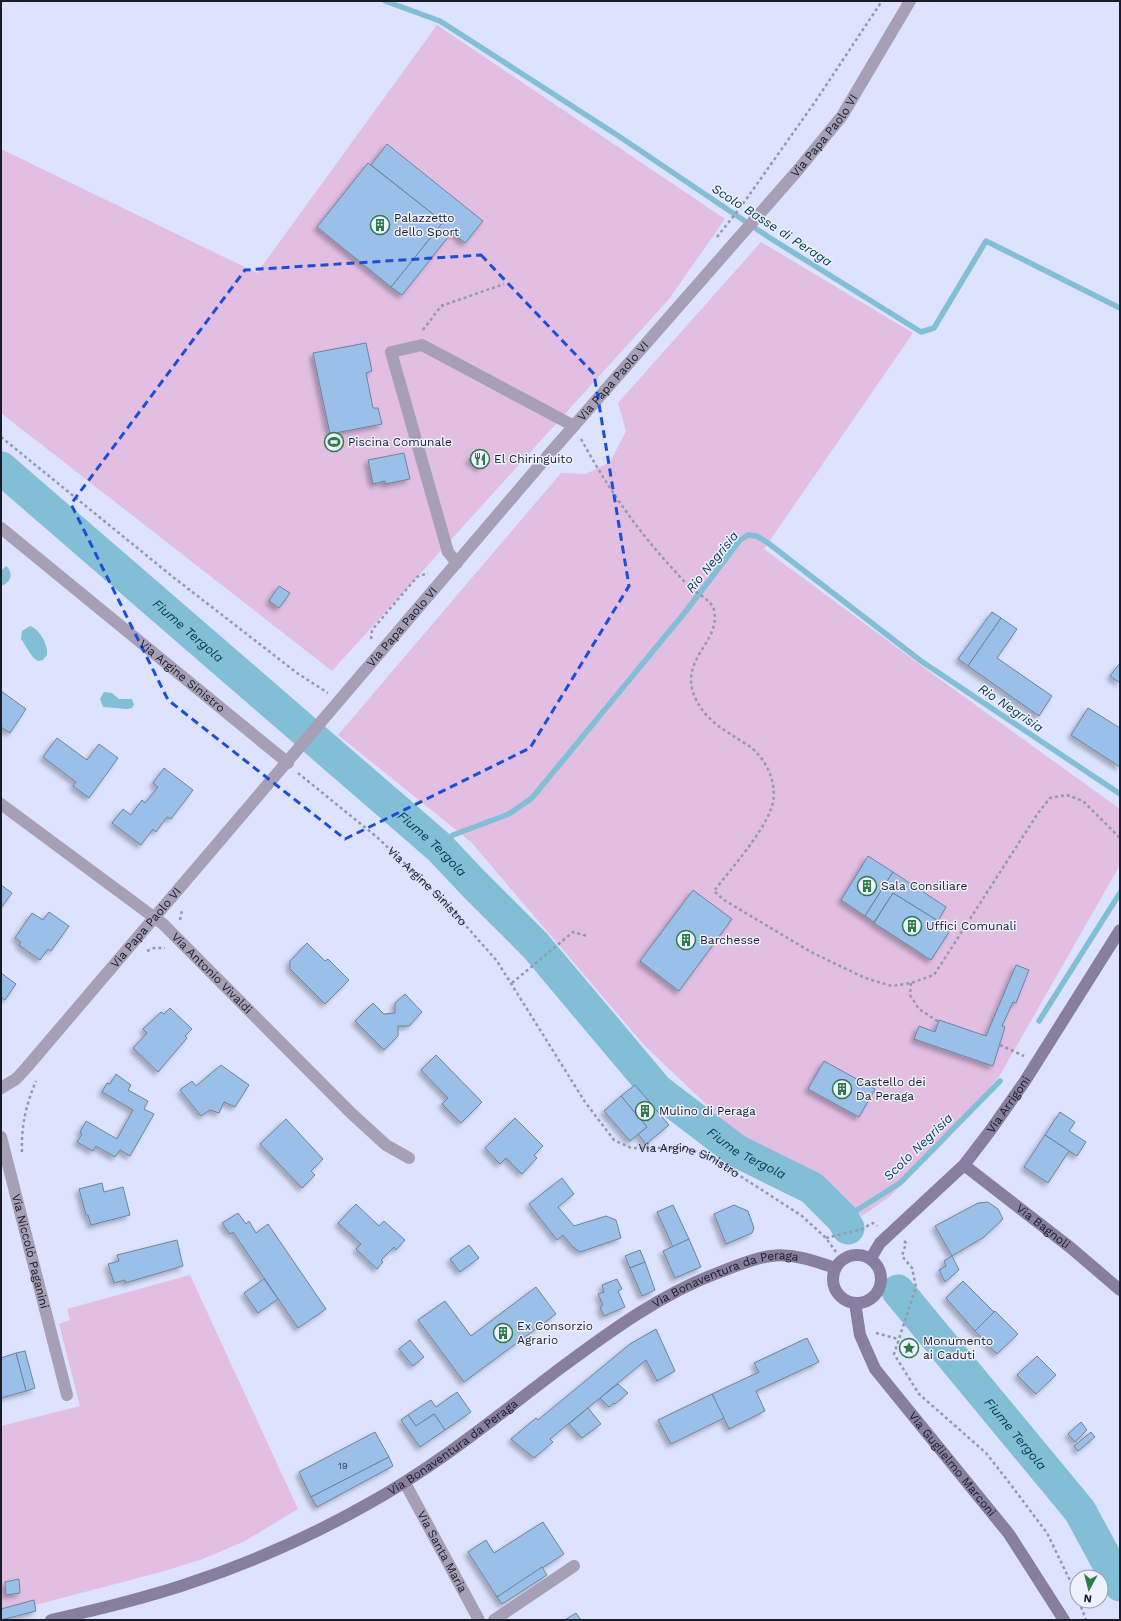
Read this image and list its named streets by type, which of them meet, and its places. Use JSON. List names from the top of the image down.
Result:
{
  "streets": {
    "main road": [
      "Via Arrigoni",
      "Via Bagnoli",
      "Via Bonaventura da Peraga",
      "Via Guglielmo Marconi"
    ],
    "street": [
      "Via Papa Paolo VI",
      "Via Argine Sinistro",
      "Via Antonio Vivaldi",
      "Via Niccolò Paganini",
      "Via Santa Maria"
    ]
  },
  "crossings": [
    ["Via Papa Paolo VI", "Via Argine Sinistro"],
    ["Via Papa Paolo VI", "Via Antonio Vivaldi"],
    ["Via Argine Sinistro", "Via Arrigoni"],
    ["Via Argine Sinistro", "Via Bonaventura da Peraga"],
    ["Via Argine Sinistro", "Via Guglielmo Marconi"],
    ["Via Arrigoni", "Via Bagnoli"],
    ["Via Arrigoni", "Via Bonaventura da Peraga"],
    ["Via Arrigoni", "Via Guglielmo Marconi"],
    ["Via Bonaventura da Peraga", "Via Guglielmo Marconi"],
    ["Via Bonaventura da Peraga", "Via Santa Maria"]
  ],
  "water": [
    "Scolo Basse di Peraga",
    "Rio Negrisia",
    "Fiume Tergola",
    "Scolo Negrisia"
  ],
  "places": {
    "building": [
      "Palazzetto dello Sport",
      "Sala Consiliare",
      "Uffici Comunali",
      "Barchesse",
      "Castello dei Da Peraga",
      "Mulino di Peraga",
      "Ex Consorzio Agrario"
    ],
    "sports": ["Piscina Comunale"],
    "restaurant": ["El Chiringuito"],
    "place": ["Monumento ai Caduti"]
  },
  "house_numbers": ["19"],
  "north": "bottom"
}
